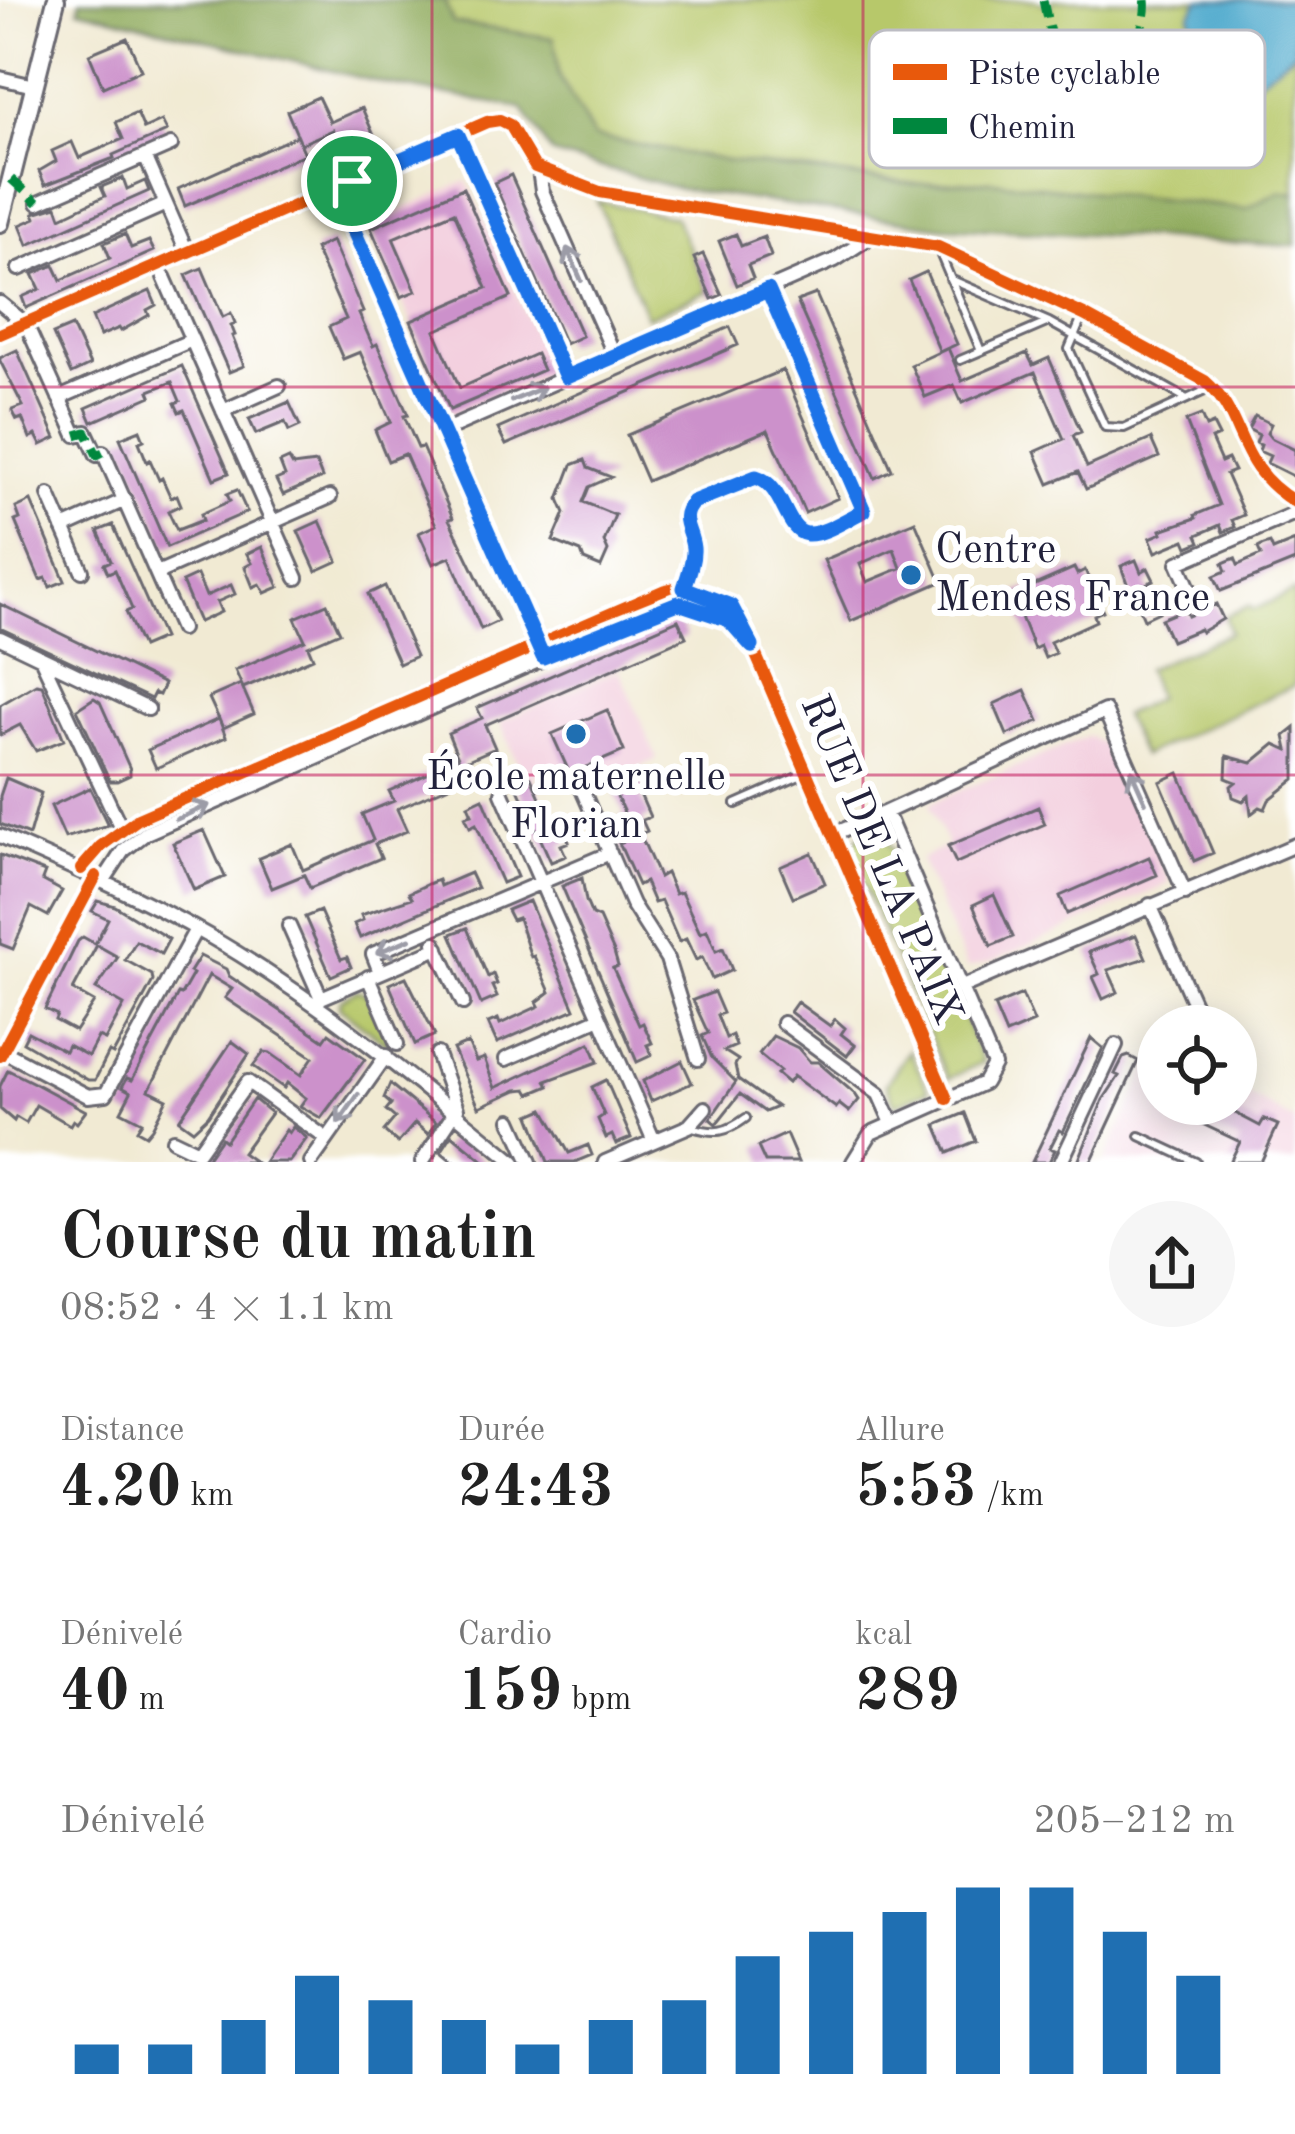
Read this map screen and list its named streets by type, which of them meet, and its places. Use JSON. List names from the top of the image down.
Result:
{
  "streets": {
    "street": ["RUE DE LA PAIX"]
  },
  "places": ["Centre Mendes France", "École maternelle Florian"],
  "legend": ["Piste cyclable", "Chemin"],
  "page": {
    "heading": ["Course du matin", "08:52 · 4 × 1.1 km"],
    "stats": [
      ["Distance", "4.20 km"],
      ["Durée", "24:43"],
      ["Allure", "5:53 /km"],
      ["Dénivelé", "40 m"],
      ["Cardio", "159 bpm"],
      ["kcal", "289"]
    ],
    "chart": ["Dénivelé", "205–212 m"]
  }
}
